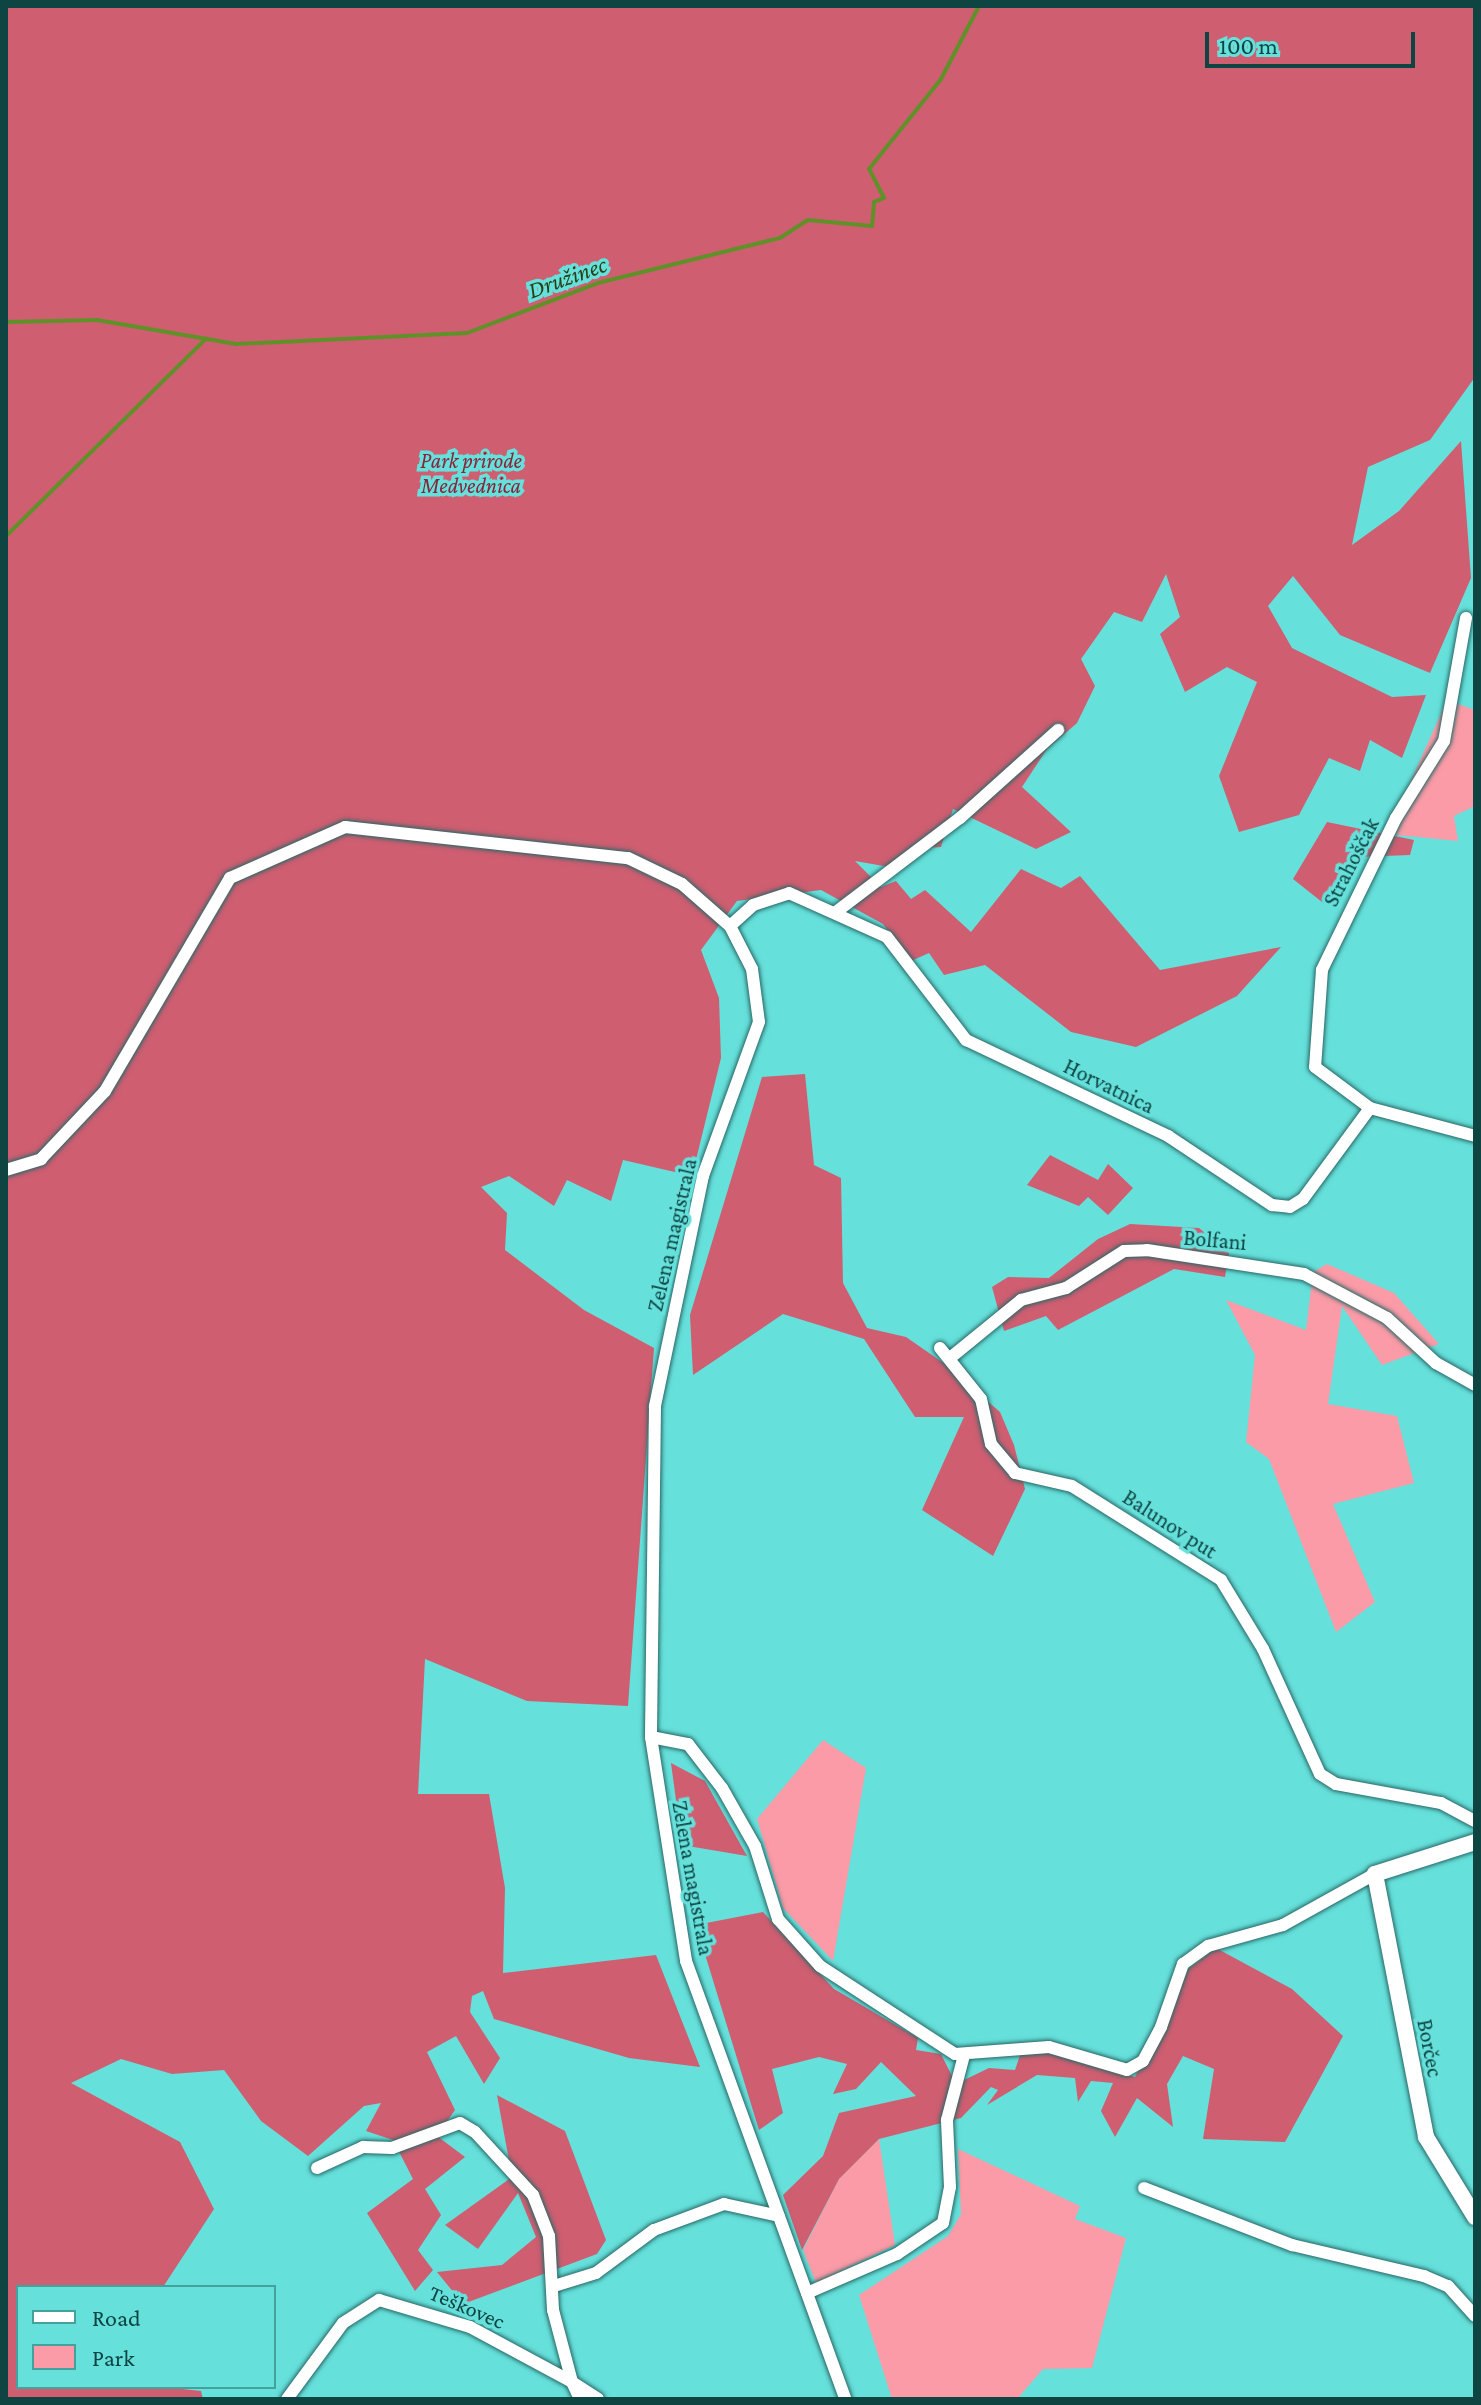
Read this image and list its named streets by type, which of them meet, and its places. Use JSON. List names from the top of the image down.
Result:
{
  "streets": {
    "street": [
      "Strahoščak",
      "Horvatnica",
      "Zelena magistrala",
      "Bolfani",
      "Balunov put",
      "Borčec",
      "Teškovec"
    ]
  },
  "crossings": [
    ["Strahoščak", "Horvatnica"],
    ["Horvatnica", "Zelena magistrala"],
    ["Bolfani", "Balunov put"]
  ],
  "water": ["Družinec"],
  "parks": ["Park prirode Medvednica"],
  "legend": ["Road", "Park"],
  "scale_bar": "100 m"
}
